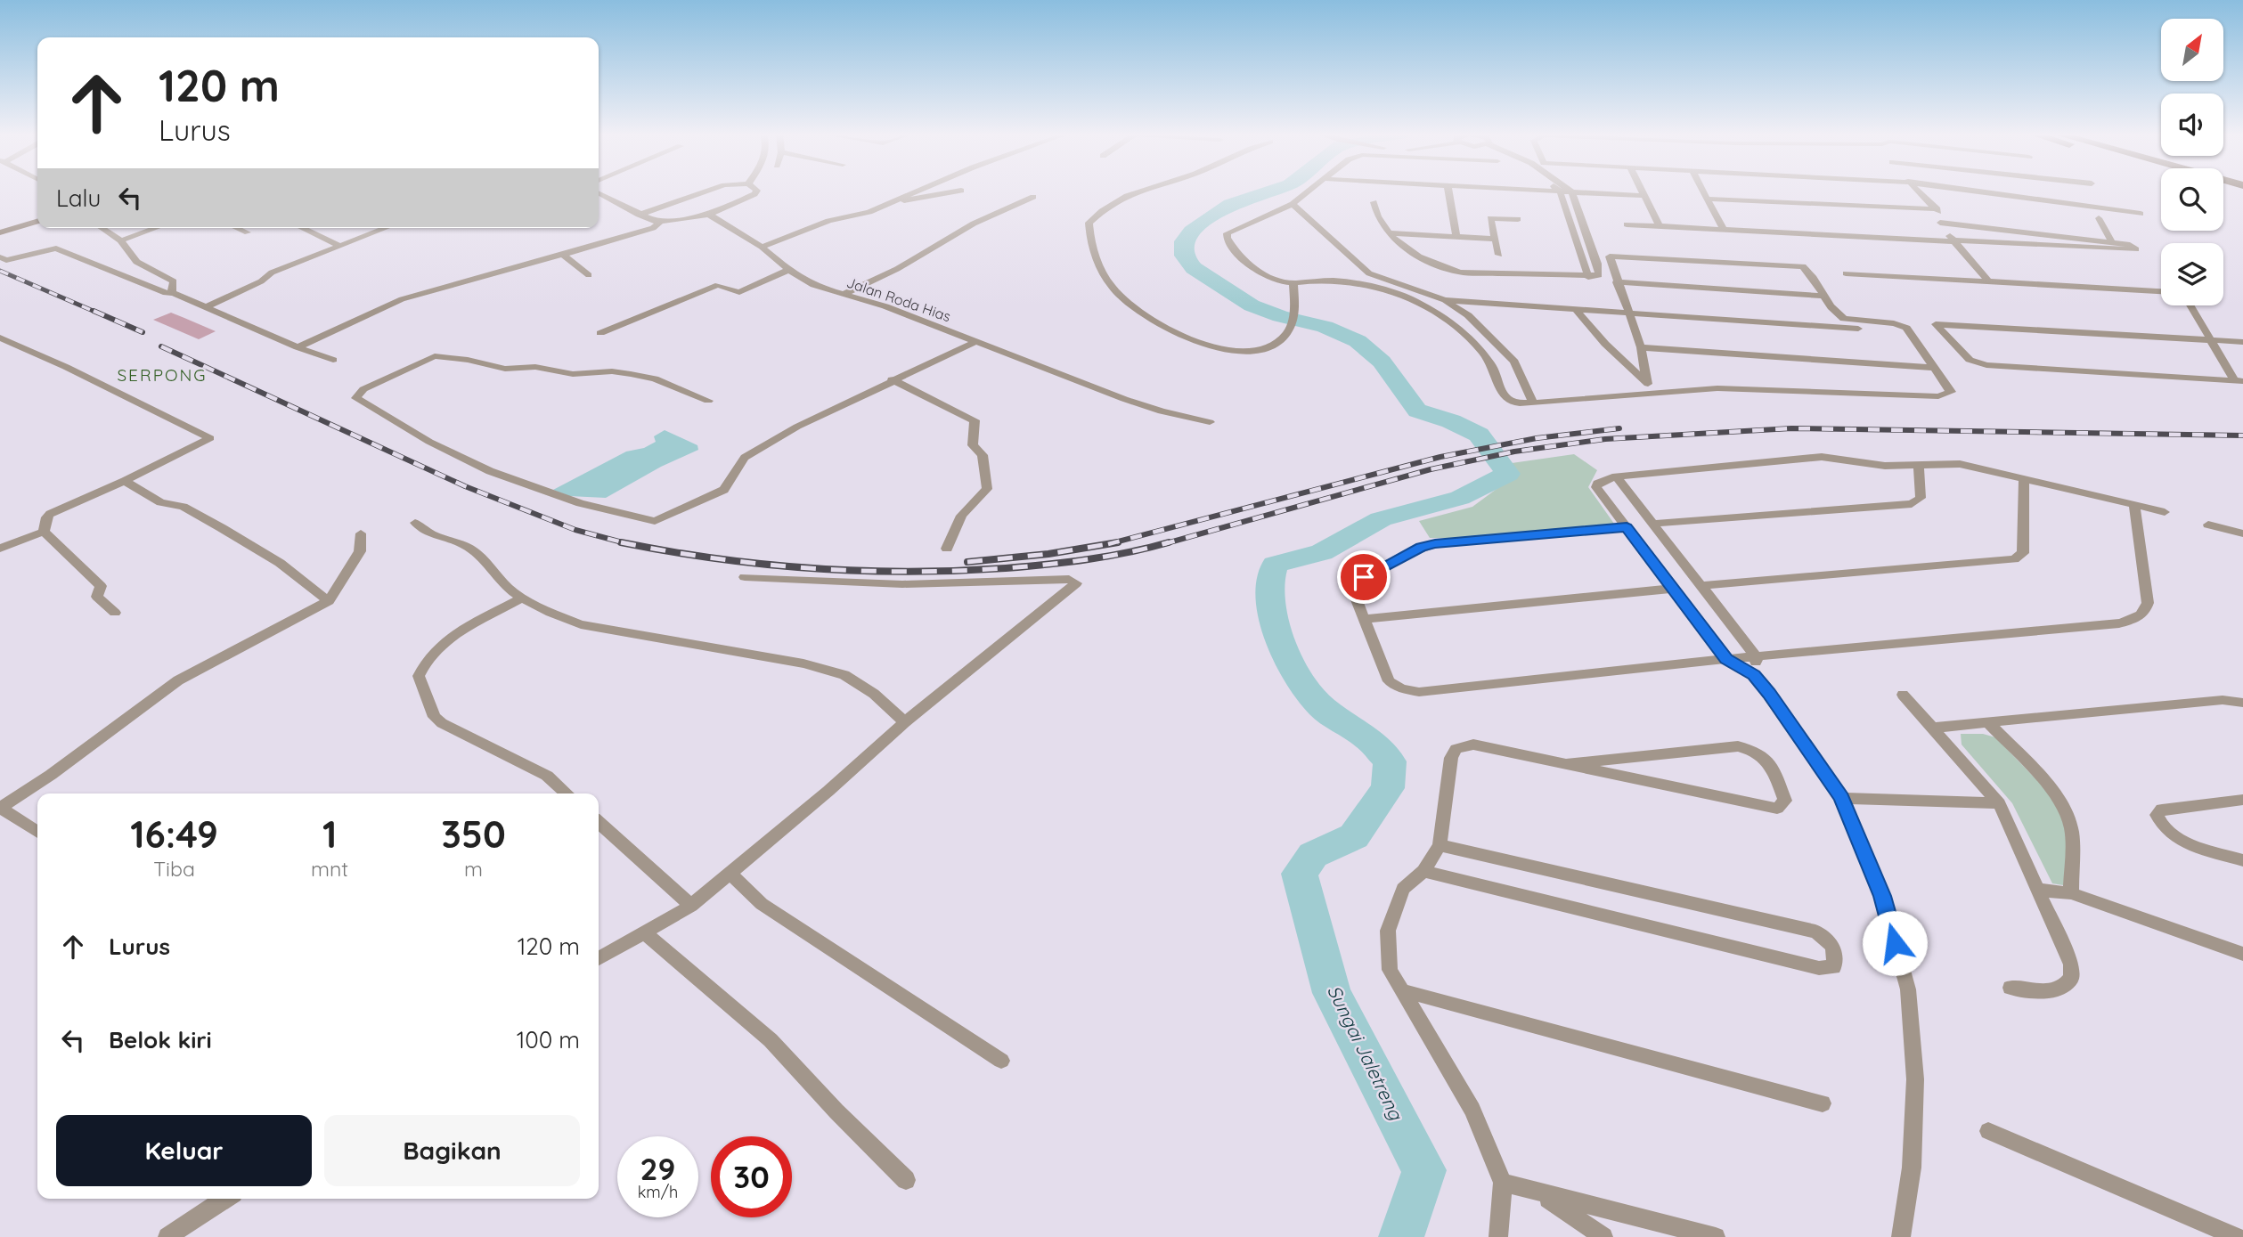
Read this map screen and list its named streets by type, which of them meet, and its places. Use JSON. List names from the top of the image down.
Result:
{
  "streets": {
    "street": ["Jalan Roda Hias"]
  },
  "districts": ["SERPONG"],
  "water": ["Sungai Jaletreng"],
  "north": "top right",
  "page": {
    "turn": ["120 m", "Lurus"],
    "then": "Lalu",
    "eta": [
      "16:49",
      "Tiba",
      "1",
      "mnt",
      "350",
      "m"
    ],
    "list": [
      {
        "name": "Lurus",
        "value": "120 m"
      },
      {
        "name": "Belok kiri",
        "value": "100 m"
      }
    ],
    "buttons": ["Keluar", "Bagikan"],
    "speed": "29 km/h",
    "limit": "30"
  }
}
